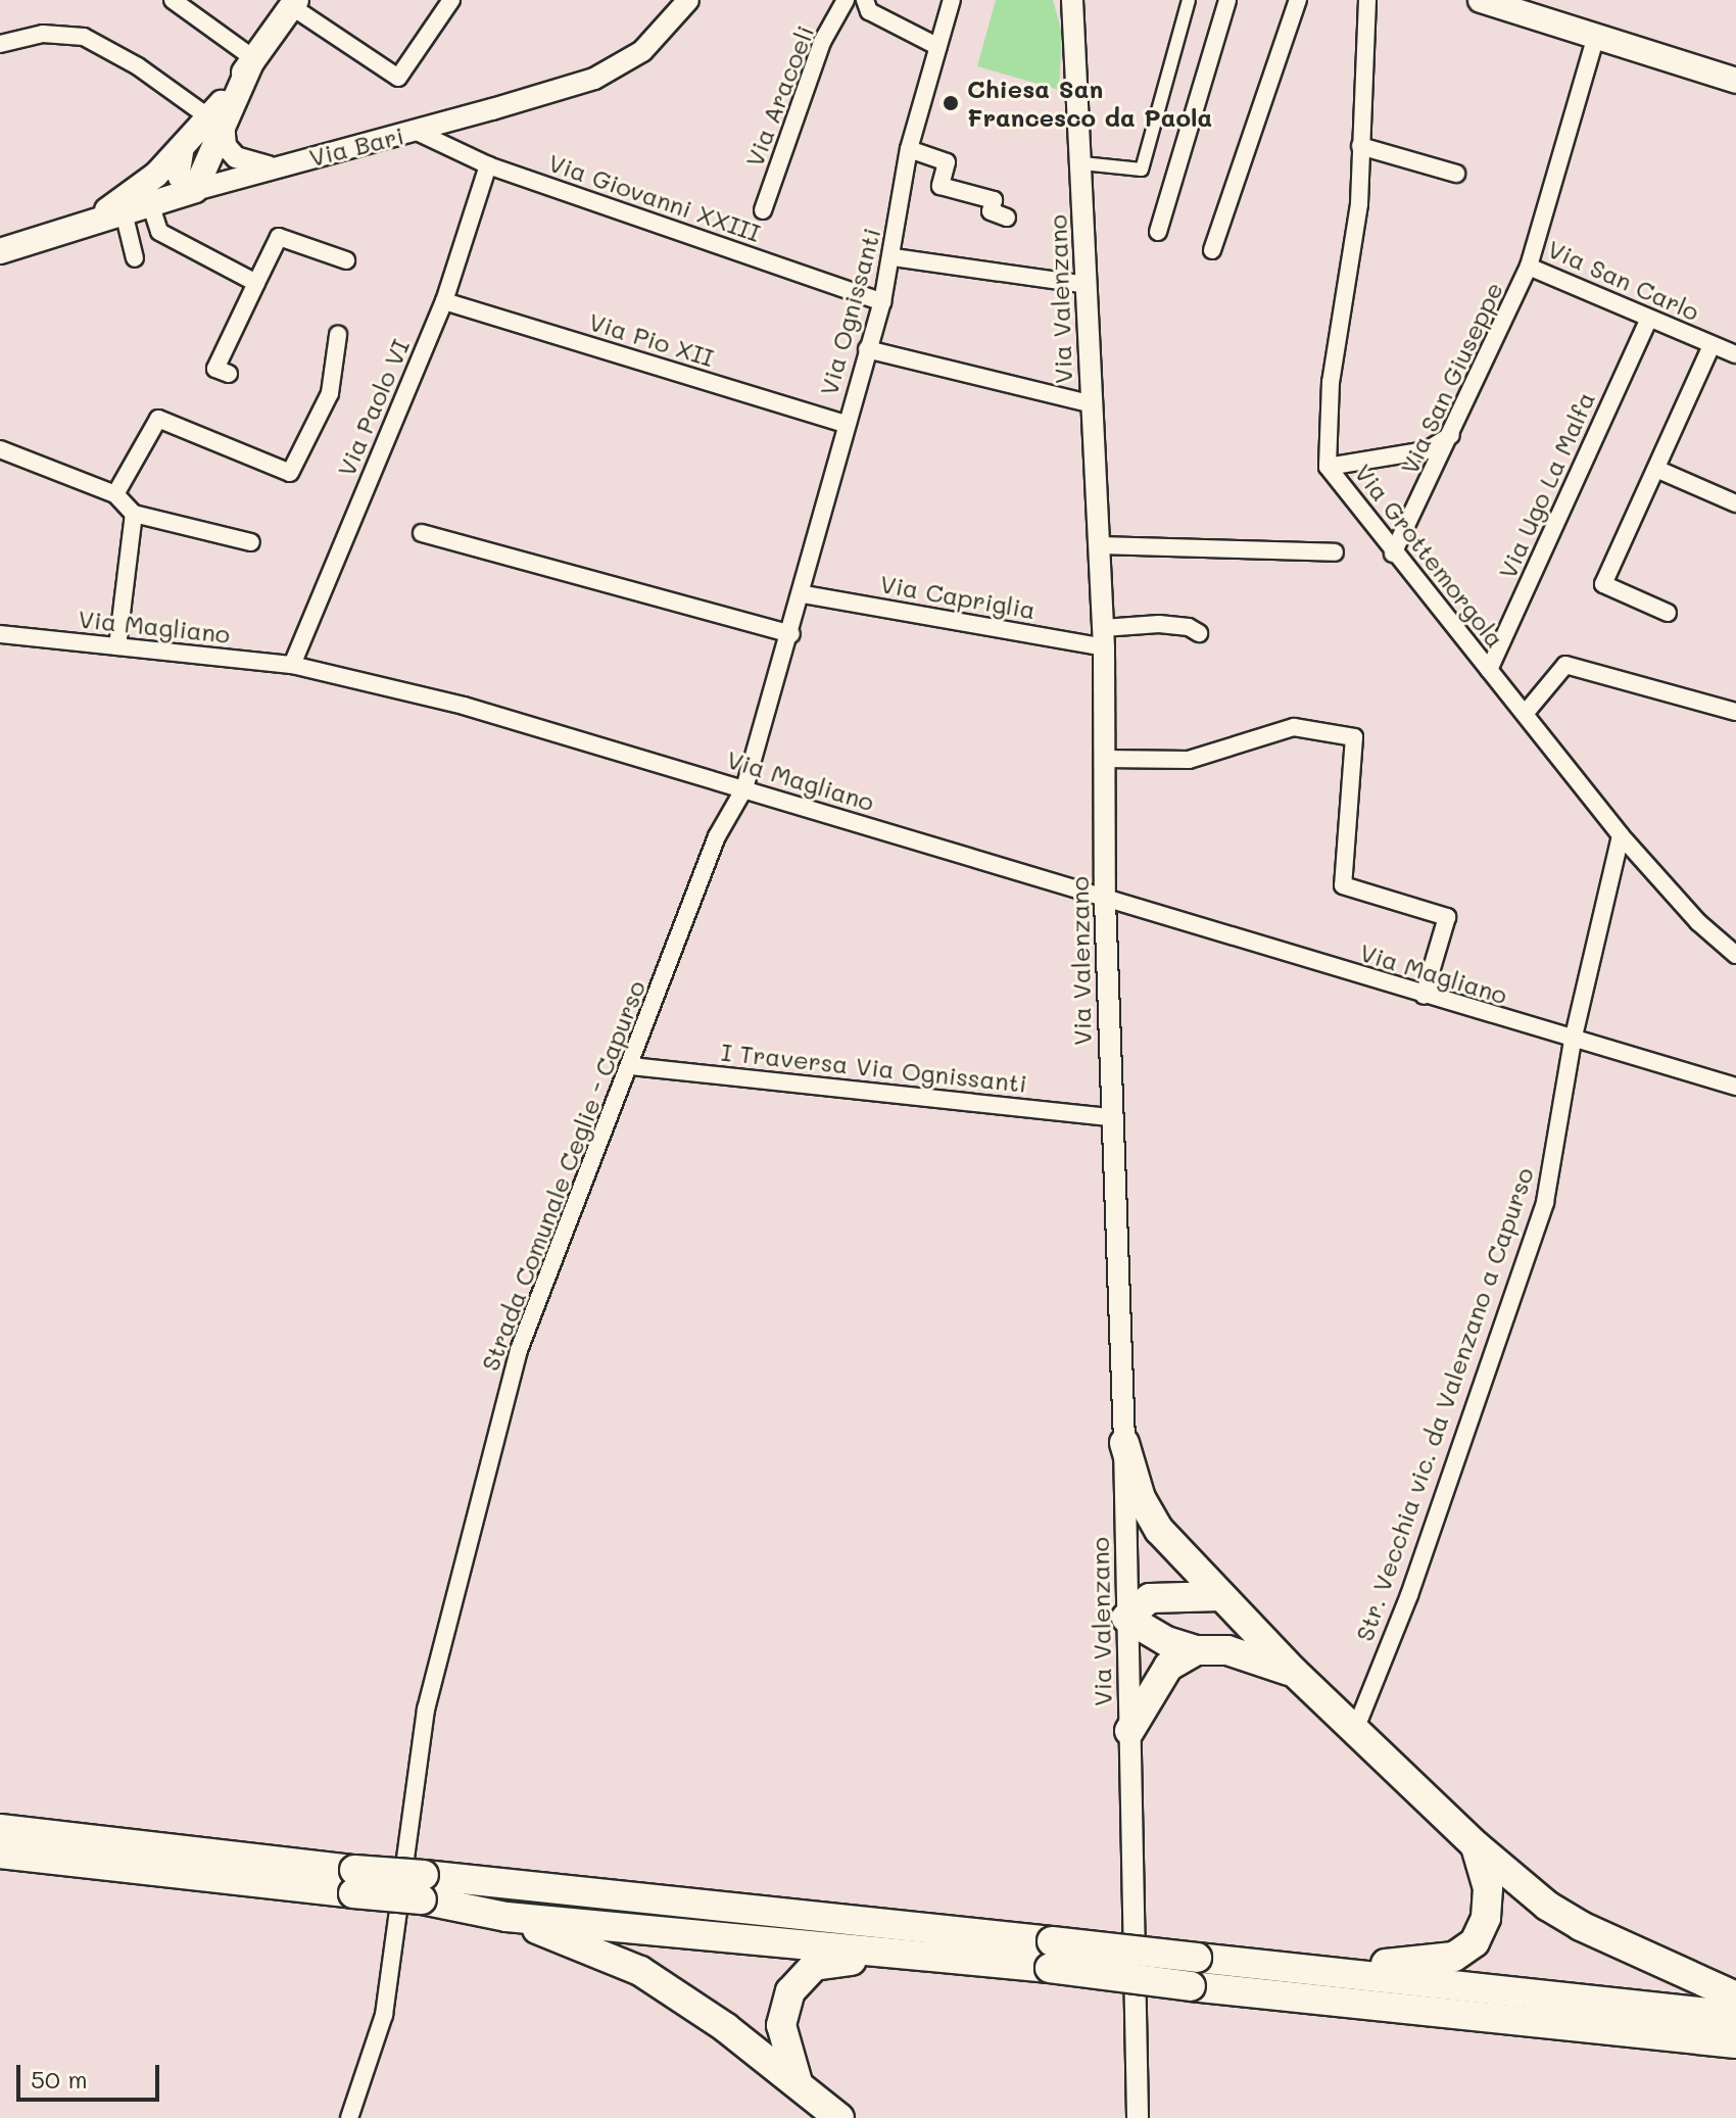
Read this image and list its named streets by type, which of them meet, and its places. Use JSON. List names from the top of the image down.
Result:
{
  "streets": {
    "main road": ["Via Bari"],
    "street": [
      "Via Aracoeli",
      "Via Giovanni XXIII",
      "Via San Carlo",
      "Via Valenzano",
      "Via Ognissanti",
      "Via Pio XII",
      "Via San Giuseppe",
      "Via Paolo VI",
      "Via Ugo La Malfa",
      "Via Grottemorgola",
      "Via Capriglia",
      "Via Magliano",
      "I Traversa Via Ognissanti",
      "Strada Comunale Ceglie - Capurso",
      "Str. Vecchia vic. da Valenzano a Capurso"
    ]
  },
  "crossings": [
    ["Via Bari", "Via Giovanni XXIII"],
    ["Via Giovanni XXIII", "Via Ognissanti"],
    ["Via Giovanni XXIII", "Via Paolo VI"],
    ["Via San Carlo", "Via San Giuseppe"],
    ["Via San Carlo", "Via Ugo La Malfa"],
    ["Via Valenzano", "Via Capriglia"],
    ["Via Valenzano", "Via Magliano"],
    ["Via Valenzano", "I Traversa Via Ognissanti"],
    ["Via Ognissanti", "Via Pio XII"],
    ["Via Ognissanti", "Via Capriglia"],
    ["Via Ognissanti", "Via Magliano"],
    ["Via Ognissanti", "Strada Comunale Ceglie - Capurso"],
    ["Via Pio XII", "Via Paolo VI"],
    ["Via San Giuseppe", "Via Grottemorgola"],
    ["Via Paolo VI", "Via Magliano"],
    ["Via Ugo La Malfa", "Via Grottemorgola"],
    ["Via Grottemorgola", "Str. Vecchia vic. da Valenzano a Capurso"],
    ["Via Magliano", "Strada Comunale Ceglie - Capurso"],
    ["Via Magliano", "Str. Vecchia vic. da Valenzano a Capurso"],
    ["I Traversa Via Ognissanti", "Strada Comunale Ceglie - Capurso"]
  ],
  "places": ["Chiesa San Francesco da Paola"],
  "scale_bar": "50 m"
}
